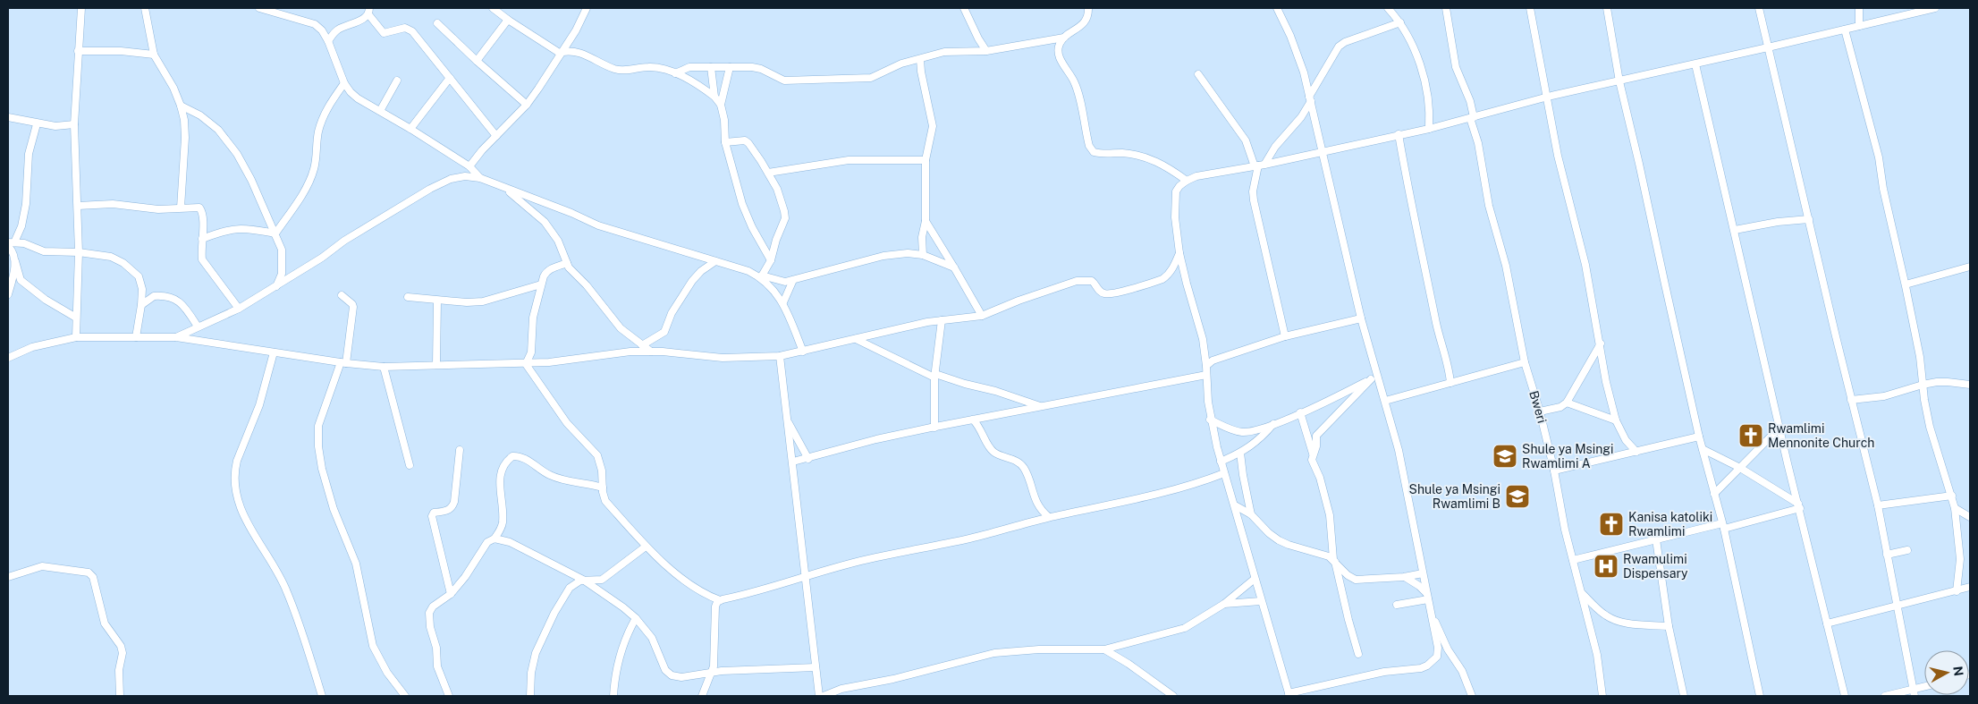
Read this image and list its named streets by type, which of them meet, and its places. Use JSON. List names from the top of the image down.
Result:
{
  "streets": {
    "street": ["Bweri"]
  },
  "places": {
    "church": ["Rwamlimi Mennonite Church", "Kanisa katoliki Rwamlimi"],
    "school or university": ["Shule ya Msingi Rwamlimi A", "Shule ya Msingi Rwamlimi B"],
    "hospital": ["Rwamulimi Dispensary"]
  },
  "north": "right"
}
